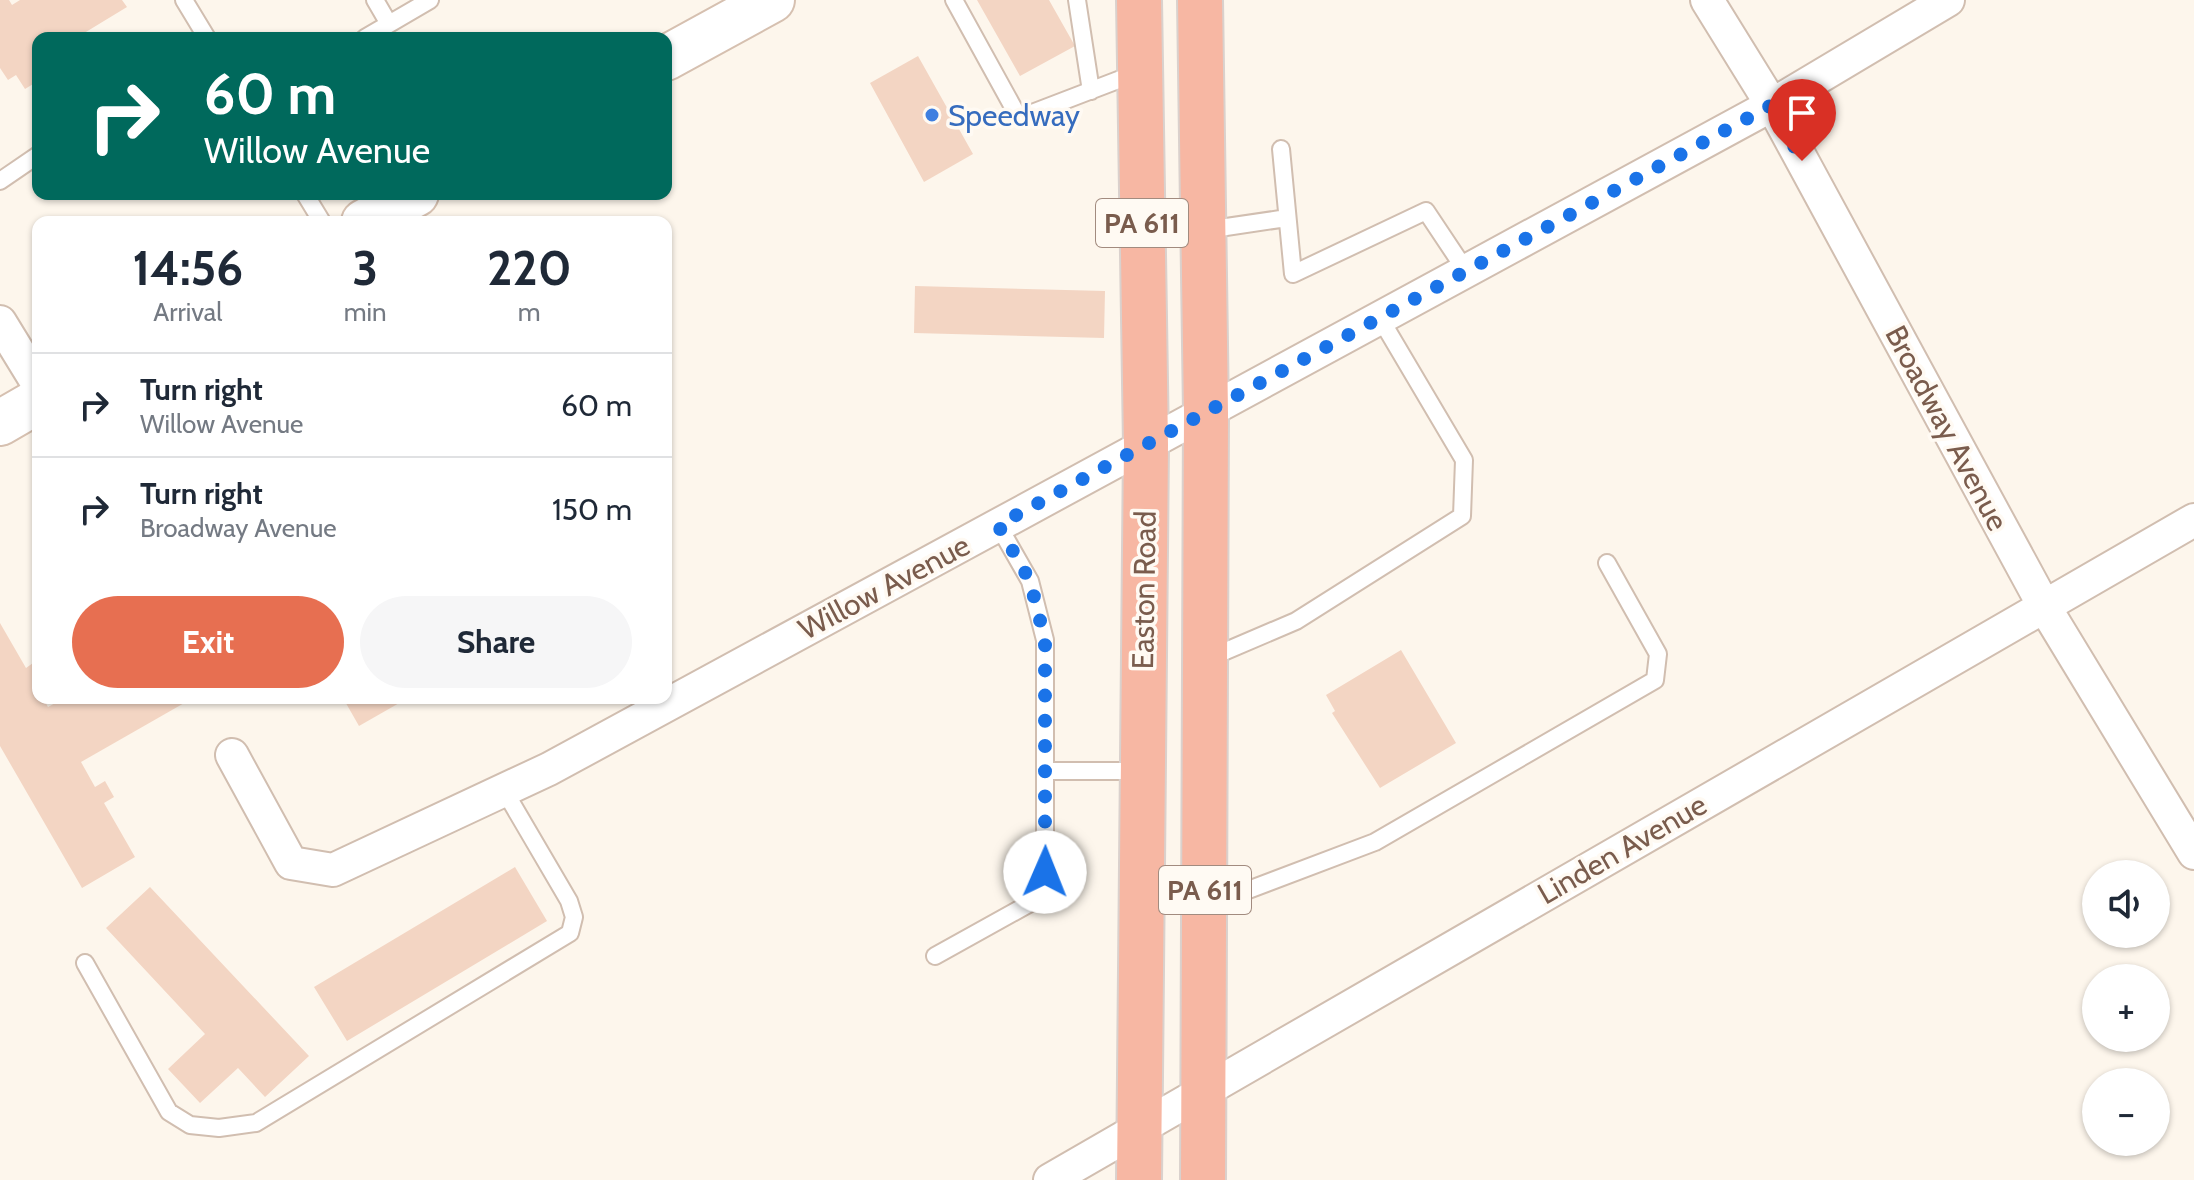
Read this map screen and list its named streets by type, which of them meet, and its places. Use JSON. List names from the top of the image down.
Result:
{
  "streets": {
    "highway": ["PA 611", "Easton Road"],
    "street": ["Broadway Avenue", "Willow Avenue", "Linden Avenue"]
  },
  "crossings": [
    ["Broadway Avenue", "Willow Avenue"],
    ["Broadway Avenue", "Linden Avenue"],
    ["Willow Avenue", "Easton Road"],
    ["Easton Road", "Linden Avenue"]
  ],
  "places": ["Speedway"],
  "page": {
    "turn": ["60 m", "Willow Avenue"],
    "eta": [
      "14:56",
      "Arrival",
      "3",
      "min",
      "220",
      "m"
    ],
    "list": [
      {
        "name": "Turn right",
        "note": "Willow Avenue",
        "value": "60 m"
      },
      {
        "name": "Turn right",
        "note": "Broadway Avenue",
        "value": "150 m"
      }
    ],
    "buttons": ["Exit", "Share"],
    "map_buttons": ["+", "−"]
  }
}
